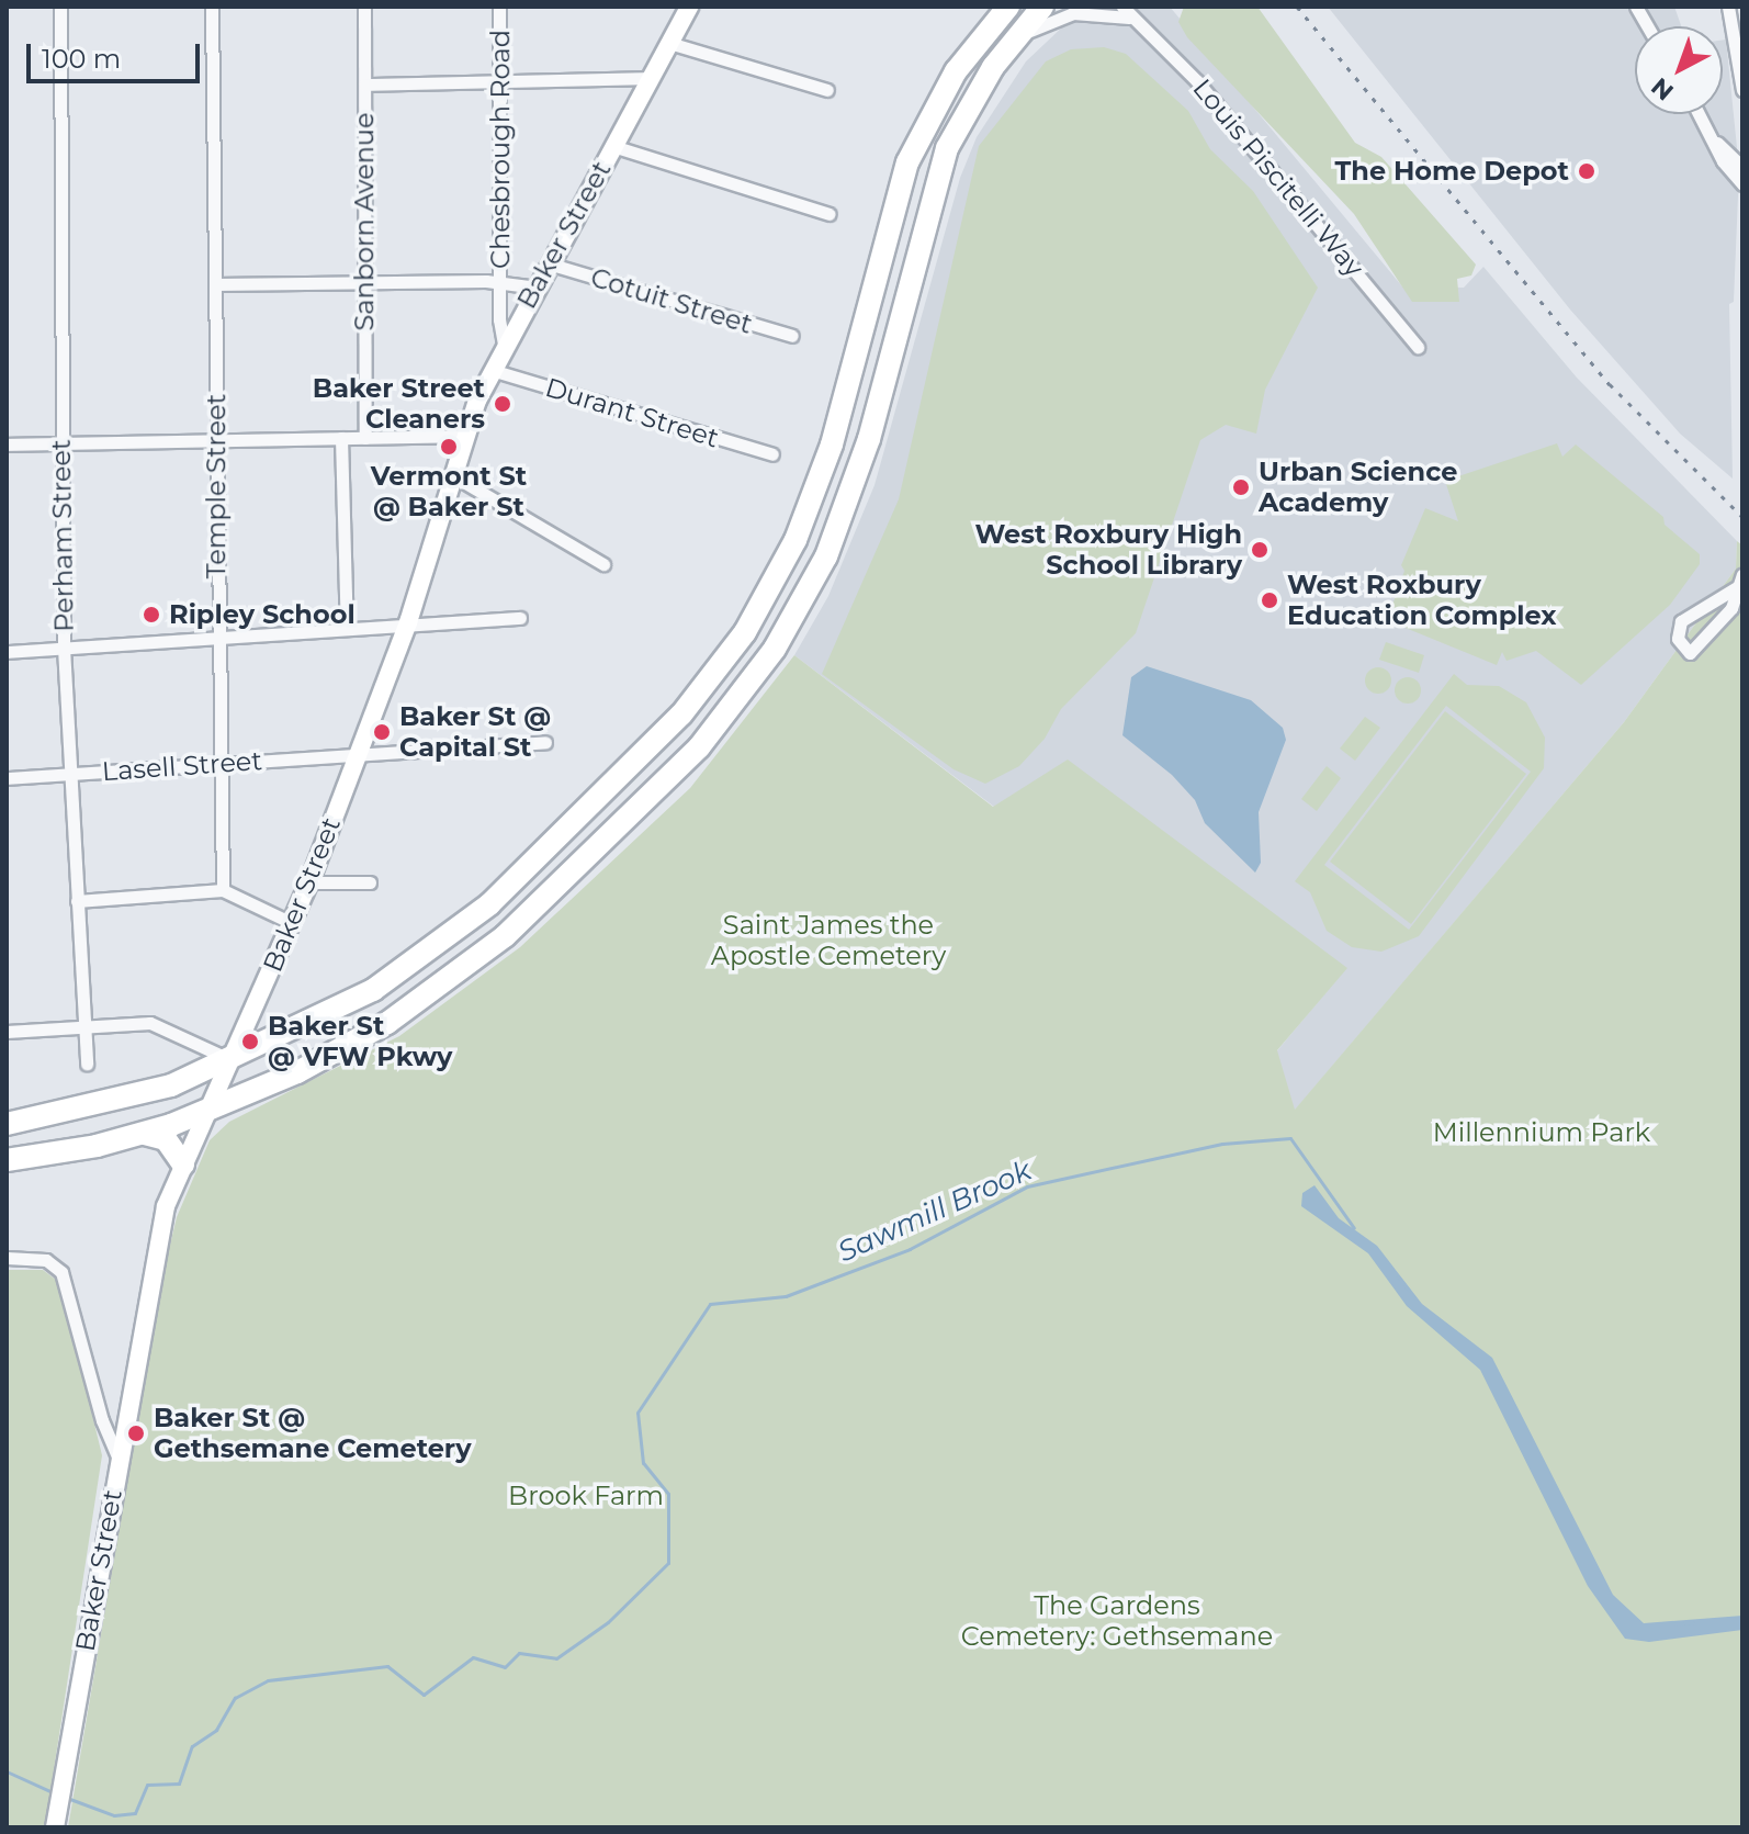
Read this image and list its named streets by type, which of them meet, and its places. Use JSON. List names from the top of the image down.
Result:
{
  "streets": {
    "street": [
      "Chesbrough Road",
      "Louis Piscitelli Way",
      "Sanborn Avenue",
      "Baker Street",
      "Cotuit Street",
      "Durant Street",
      "Temple Street",
      "Perham Street",
      "Lasell Street"
    ]
  },
  "crossings": [
    ["Chesbrough Road", "Baker Street"],
    ["Baker Street", "Cotuit Street"],
    ["Baker Street", "Durant Street"],
    ["Baker Street", "Lasell Street"],
    ["Temple Street", "Lasell Street"],
    ["Perham Street", "Lasell Street"]
  ],
  "water": ["Sawmill Brook"],
  "parks": [
    "Saint James the Apostle Cemetery",
    "Millennium Park",
    "Brook Farm",
    "The Gardens Cemetery: Gethsemane"
  ],
  "places": [
    "The Home Depot",
    "Baker Street Cleaners",
    "Vermont St @ Baker St",
    "Urban Science Academy",
    "West Roxbury High School Library",
    "West Roxbury Education Complex",
    "Ripley School",
    "Baker St @ Capital St",
    "Baker St @ VFW Pkwy",
    "Baker St @ Gethsemane Cemetery"
  ],
  "scale_bar": "100 m",
  "north": "bottom left"
}
